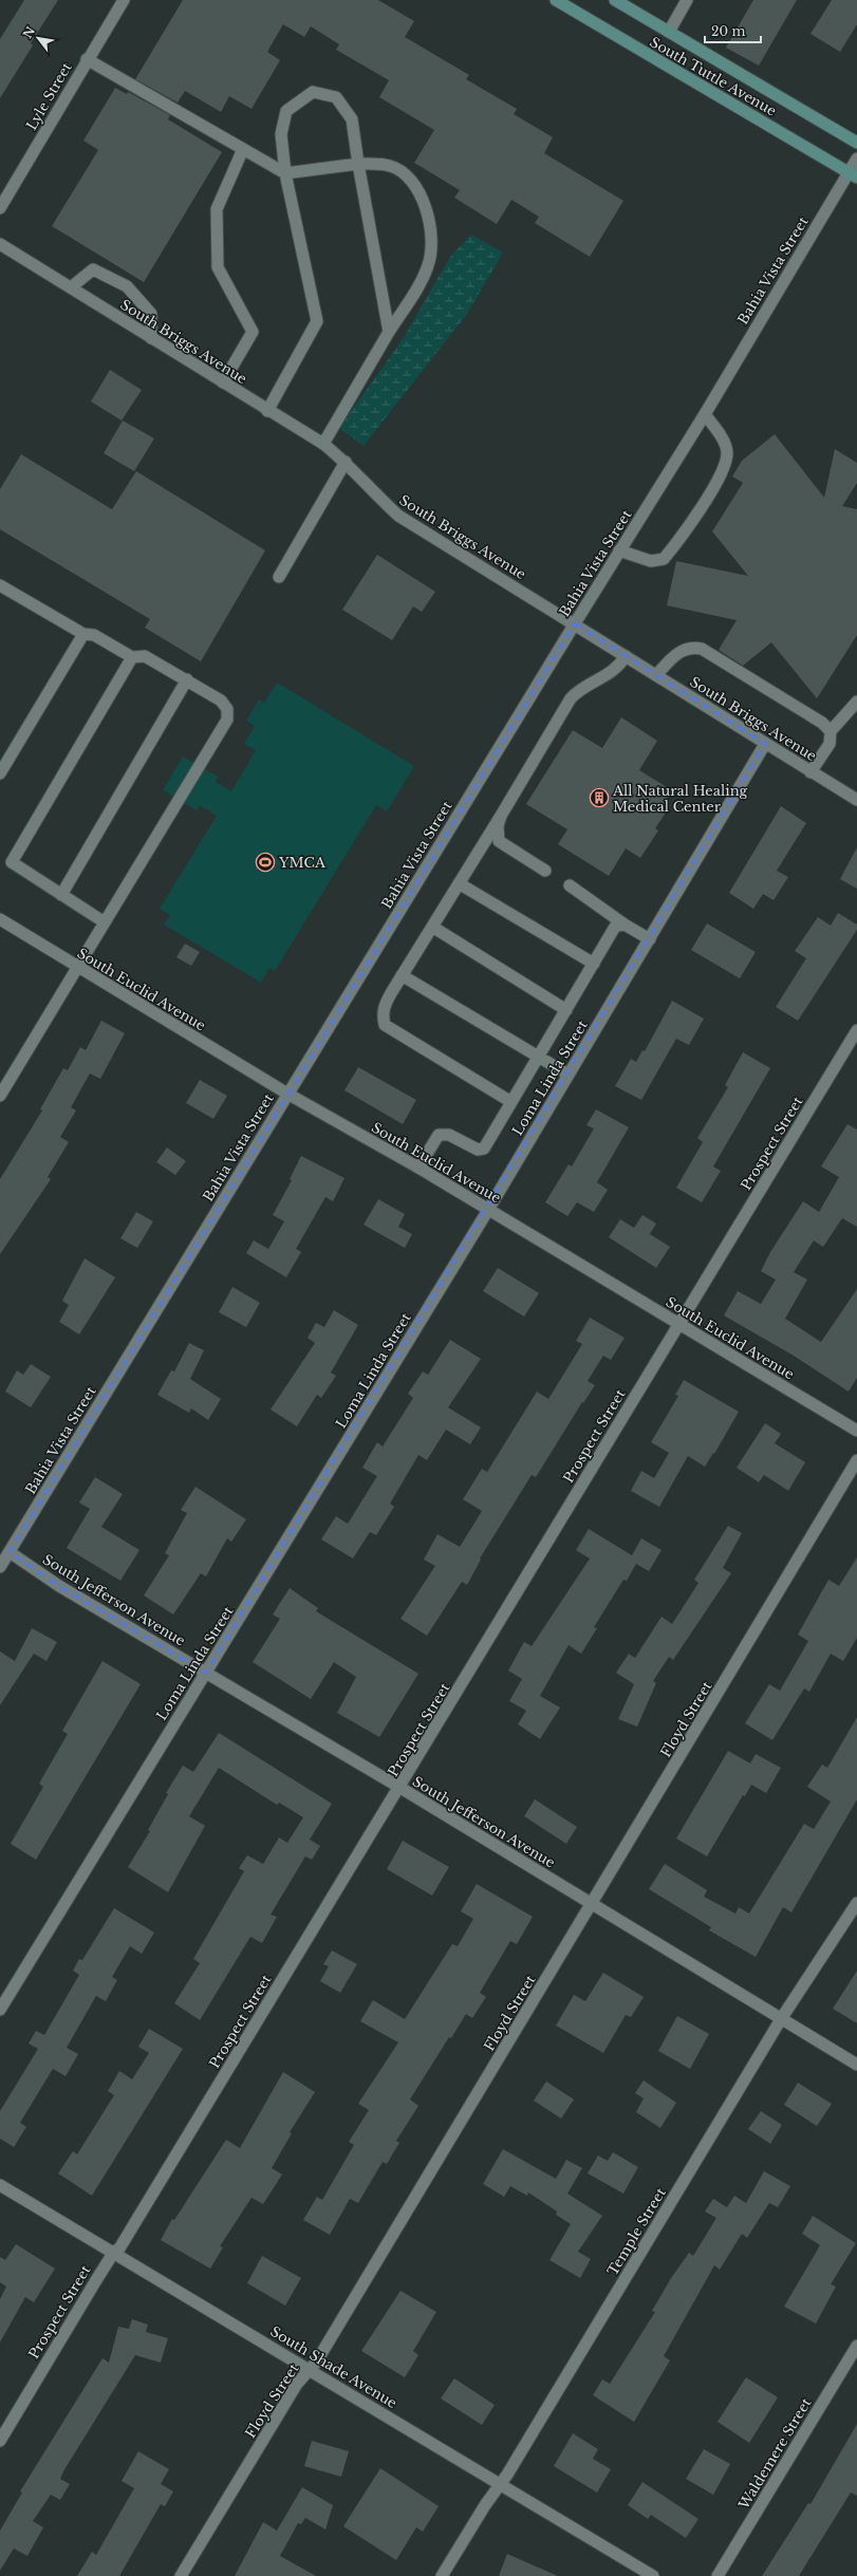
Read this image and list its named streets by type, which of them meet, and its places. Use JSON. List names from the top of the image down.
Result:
{
  "streets": {
    "main road": ["South Tuttle Avenue"],
    "street": [
      "Lyle Street",
      "Bahia Vista Street",
      "South Briggs Avenue",
      "South Euclid Avenue",
      "Loma Linda Street",
      "Prospect Street",
      "South Jefferson Avenue",
      "Floyd Street",
      "Temple Street",
      "South Shade Avenue",
      "Waldemere Street"
    ]
  },
  "crossings": [
    ["South Tuttle Avenue", "Bahia Vista Street"],
    ["Bahia Vista Street", "South Briggs Avenue"],
    ["Bahia Vista Street", "South Euclid Avenue"],
    ["Bahia Vista Street", "South Jefferson Avenue"],
    ["South Briggs Avenue", "Loma Linda Street"],
    ["South Euclid Avenue", "Loma Linda Street"],
    ["South Euclid Avenue", "Prospect Street"],
    ["Loma Linda Street", "South Jefferson Avenue"],
    ["Prospect Street", "South Jefferson Avenue"],
    ["Prospect Street", "South Shade Avenue"],
    ["South Jefferson Avenue", "Floyd Street"],
    ["South Jefferson Avenue", "Temple Street"],
    ["Floyd Street", "South Shade Avenue"],
    ["Temple Street", "South Shade Avenue"]
  ],
  "places": {
    "building": ["All Natural Healing Medical Center"],
    "sports": ["YMCA"]
  },
  "scale_bar": "20 m",
  "north": "top left"
}
